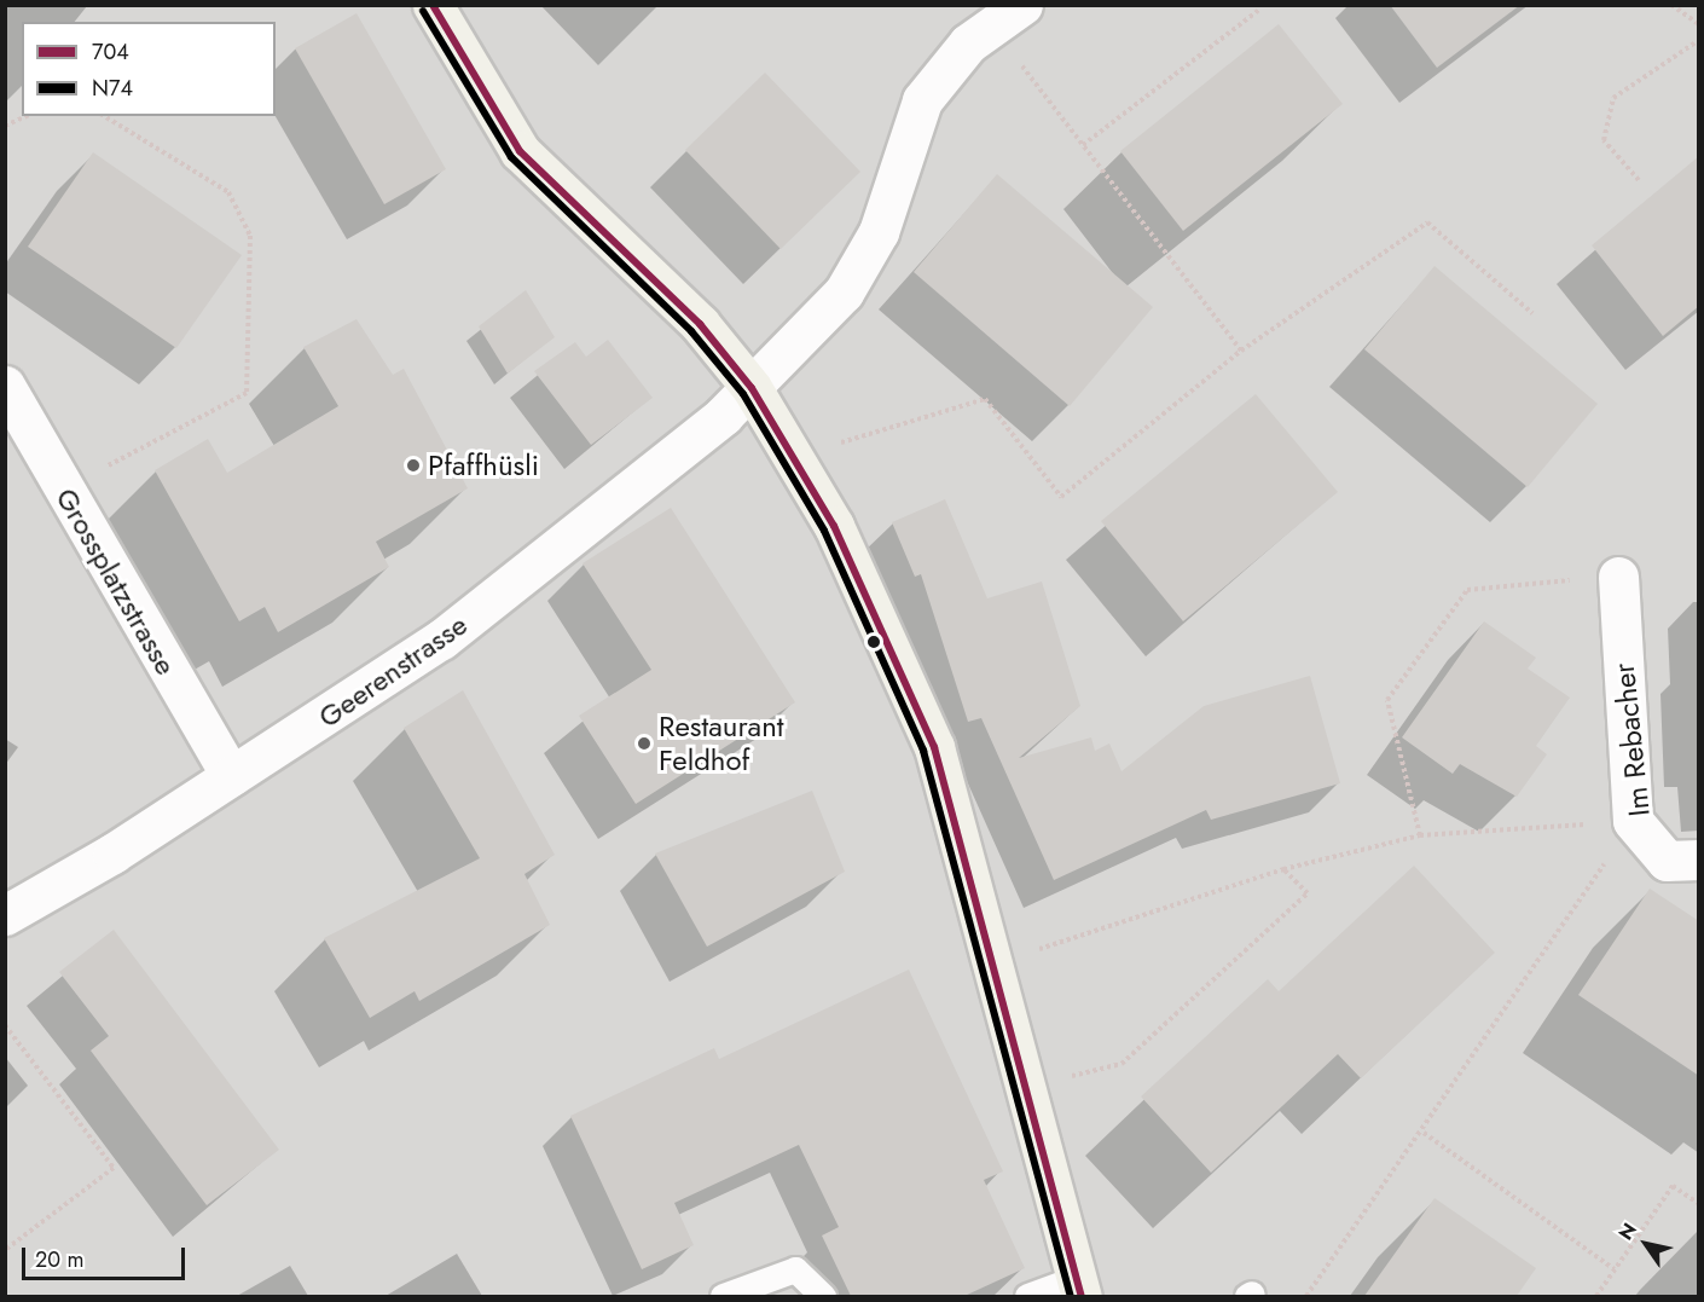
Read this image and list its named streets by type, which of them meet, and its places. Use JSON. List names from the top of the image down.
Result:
{
  "streets": {
    "street": ["Grossplatzstrasse", "Geerenstrasse", "Im Rebacher"]
  },
  "crossings": [
    ["Grossplatzstrasse", "Geerenstrasse"]
  ],
  "places": ["Pfaffhüsli", "Restaurant Feldhof"],
  "lines": ["transit line 704", "transit line N74"],
  "legend": ["704", "N74"],
  "scale_bar": "20 m",
  "north": "top left"
}
